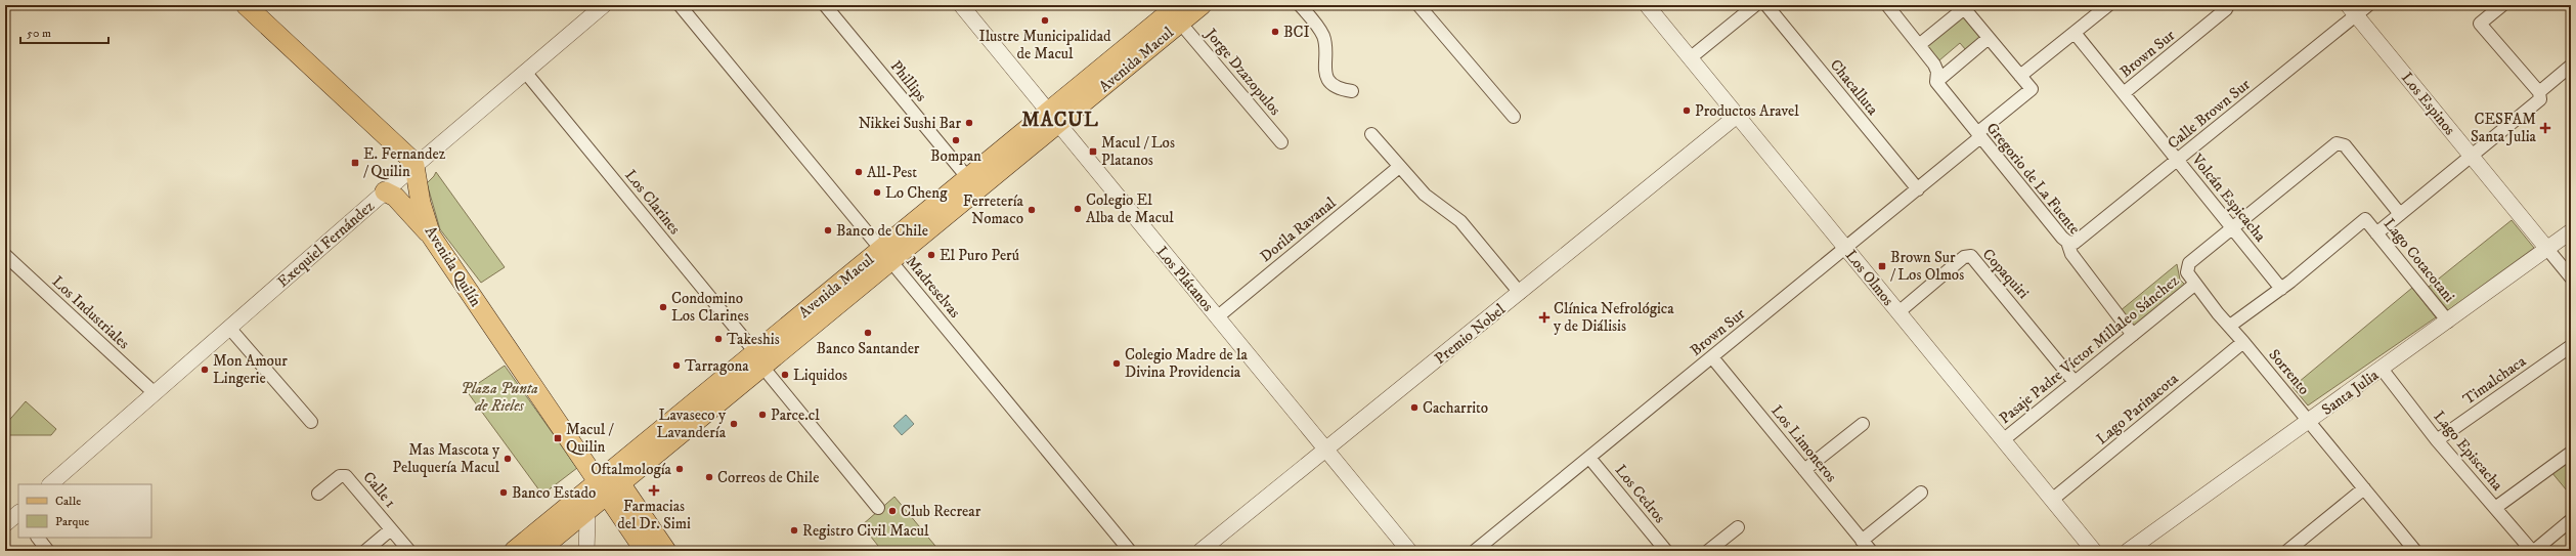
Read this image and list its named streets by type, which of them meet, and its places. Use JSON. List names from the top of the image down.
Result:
{
  "streets": {
    "main road": ["Avenida Macul", "Avenida Quilín"],
    "street": [
      "Brown Sur",
      "Jorge Dzazopulos",
      "Phillips",
      "Chacalluta",
      "Los Espinos",
      "Calle Brown Sur",
      "Gregorio de La Fuente",
      "Volcán Espicacha",
      "Los Clarines",
      "Dorila Ravanal",
      "Exequiel Fernández",
      "Lago Cotacotani",
      "Copaquiri",
      "Los Olmos",
      "Los Plátanos",
      "Madreselvas",
      "Los Industriales",
      "Premio Nobel",
      "Pasaje Padre Víctor Millaleo Sánchez",
      "Sorrento",
      "Timalchaca",
      "Santa Julia",
      "Lago Parinacota",
      "Los Limoneros",
      "Lago Episcacha",
      "Calle 1",
      "Los Cedros"
    ]
  },
  "crossings": [
    ["Brown Sur", "Chacalluta"],
    ["Brown Sur", "Gregorio de La Fuente"],
    ["Brown Sur", "Volcán Espicacha"],
    ["Brown Sur", "Los Olmos"],
    ["Brown Sur", "Los Limoneros"],
    ["Brown Sur", "Los Cedros"],
    ["Avenida Macul", "Jorge Dzazopulos"],
    ["Avenida Macul", "Phillips"],
    ["Avenida Macul", "Los Clarines"],
    ["Avenida Macul", "Avenida Quilín"],
    ["Avenida Macul", "Los Plátanos"],
    ["Avenida Macul", "Madreselvas"],
    ["Los Espinos", "Calle Brown Sur"],
    ["Los Espinos", "Santa Julia"],
    ["Calle Brown Sur", "Gregorio de La Fuente"],
    ["Calle Brown Sur", "Volcán Espicacha"],
    ["Gregorio de La Fuente", "Pasaje Padre Víctor Millaleo Sánchez"],
    ["Volcán Espicacha", "Lago Cotacotani"],
    ["Volcán Espicacha", "Pasaje Padre Víctor Millaleo Sánchez"],
    ["Los Clarines", "Exequiel Fernández"],
    ["Dorila Ravanal", "Los Plátanos"],
    ["Exequiel Fernández", "Avenida Quilín"],
    ["Exequiel Fernández", "Los Industriales"],
    ["Lago Cotacotani", "Pasaje Padre Víctor Millaleo Sánchez"],
    ["Lago Cotacotani", "Santa Julia"],
    ["Copaquiri", "Los Olmos"],
    ["Copaquiri", "Pasaje Padre Víctor Millaleo Sánchez"],
    ["Los Olmos", "Premio Nobel"],
    ["Los Olmos", "Pasaje Padre Víctor Millaleo Sánchez"],
    ["Los Olmos", "Lago Parinacota"],
    ["Los Plátanos", "Premio Nobel"],
    ["Pasaje Padre Víctor Millaleo Sánchez", "Sorrento"],
    ["Sorrento", "Santa Julia"],
    ["Sorrento", "Lago Parinacota"],
    ["Timalchaca", "Lago Episcacha"],
    ["Santa Julia", "Lago Episcacha"]
  ],
  "districts": ["MACUL"],
  "parks": ["Plaza Punta de Rieles"],
  "places": {
    "other": [
      "Ilustre Municipalidad de Macul",
      "BCI",
      "Productos Aravel",
      "Nikkei Sushi Bar",
      "Bompan",
      "All-Pest",
      "Lo Cheng",
      "Colegio El Alba de Macul",
      "Ferretería Nomaco",
      "Banco de Chile",
      "El Puro Perú",
      "Condomino Los Clarines",
      "Banco Santander",
      "Takeshis",
      "Colegio Madre de la Divina Providencia",
      "Tarragona",
      "Mon Amour Lingerie",
      "Liquidos",
      "Cacharrito",
      "Parce.cl",
      "Lavaseco y Lavandería",
      "Mas Mascota y Peluquería Macul",
      "Oftalmología",
      "Correos de Chile",
      "Banco Estado",
      "Club Recrear",
      "Registro Civil Macul"
    ],
    "health": ["CESFAM Santa Julia", "Clínica Nefrológica y de Diálisis", "Farmacias del Dr. Simi"],
    "transit": [
      "Macul / Los Platanos",
      "E. Fernandez / Quilin",
      "Brown Sur / Los Olmos",
      "Macul / Quilin"
    ]
  },
  "legend": ["Calle", "Parque"],
  "scale_bar": "50 m"
}
